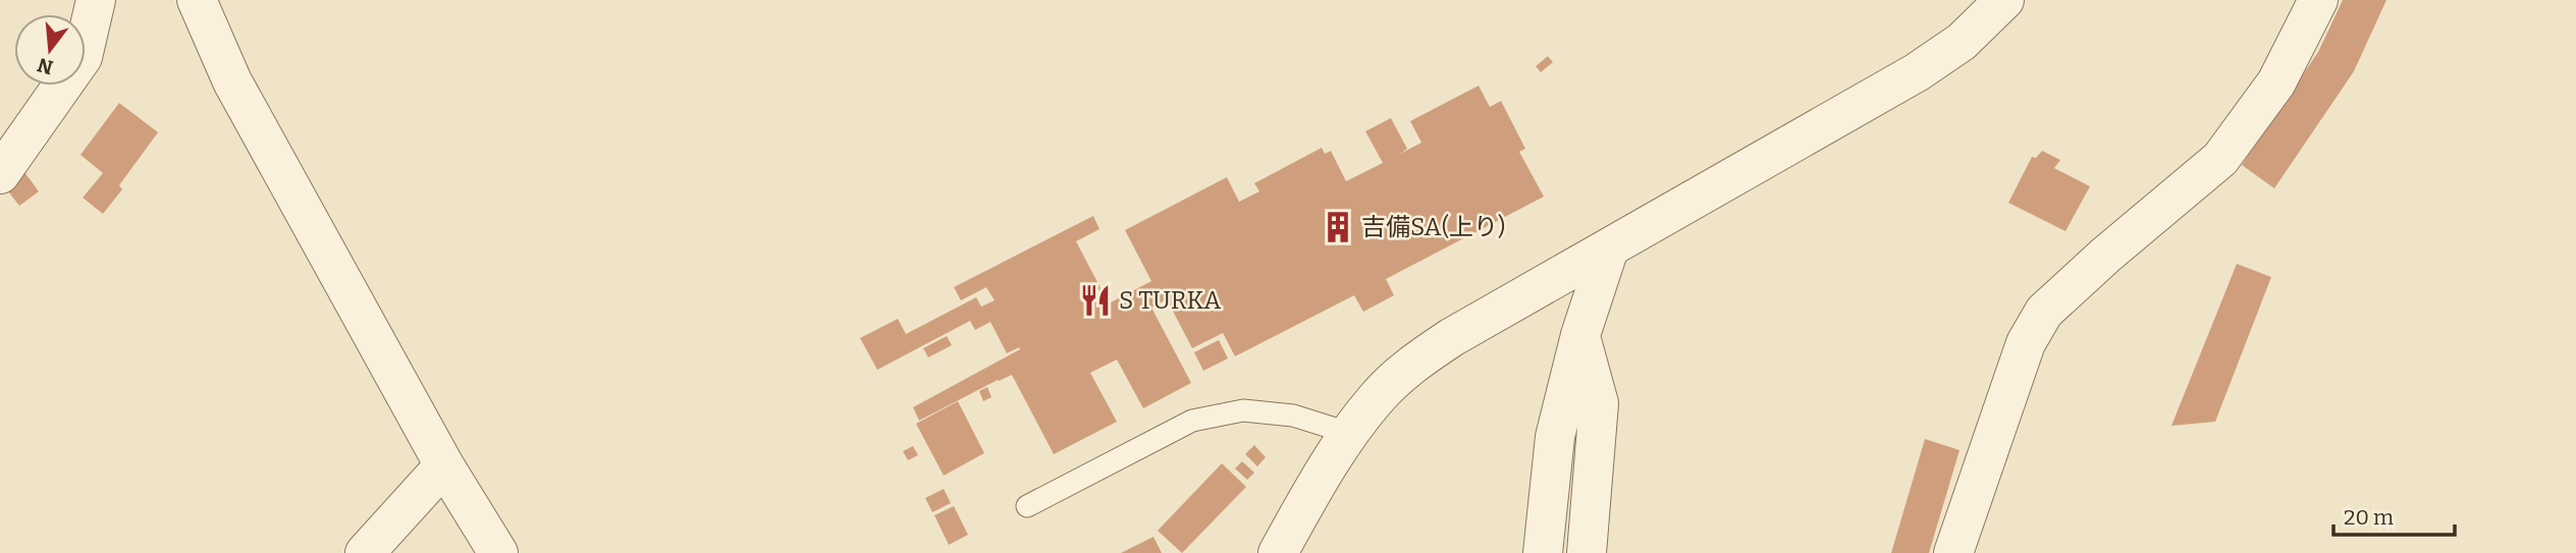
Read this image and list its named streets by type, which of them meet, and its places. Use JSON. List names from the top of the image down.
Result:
{
  "places": {
    "building": ["吉備SA(上り)"],
    "restaurant": ["S TURKA"]
  },
  "scale_bar": "20 m",
  "north": "bottom"
}
